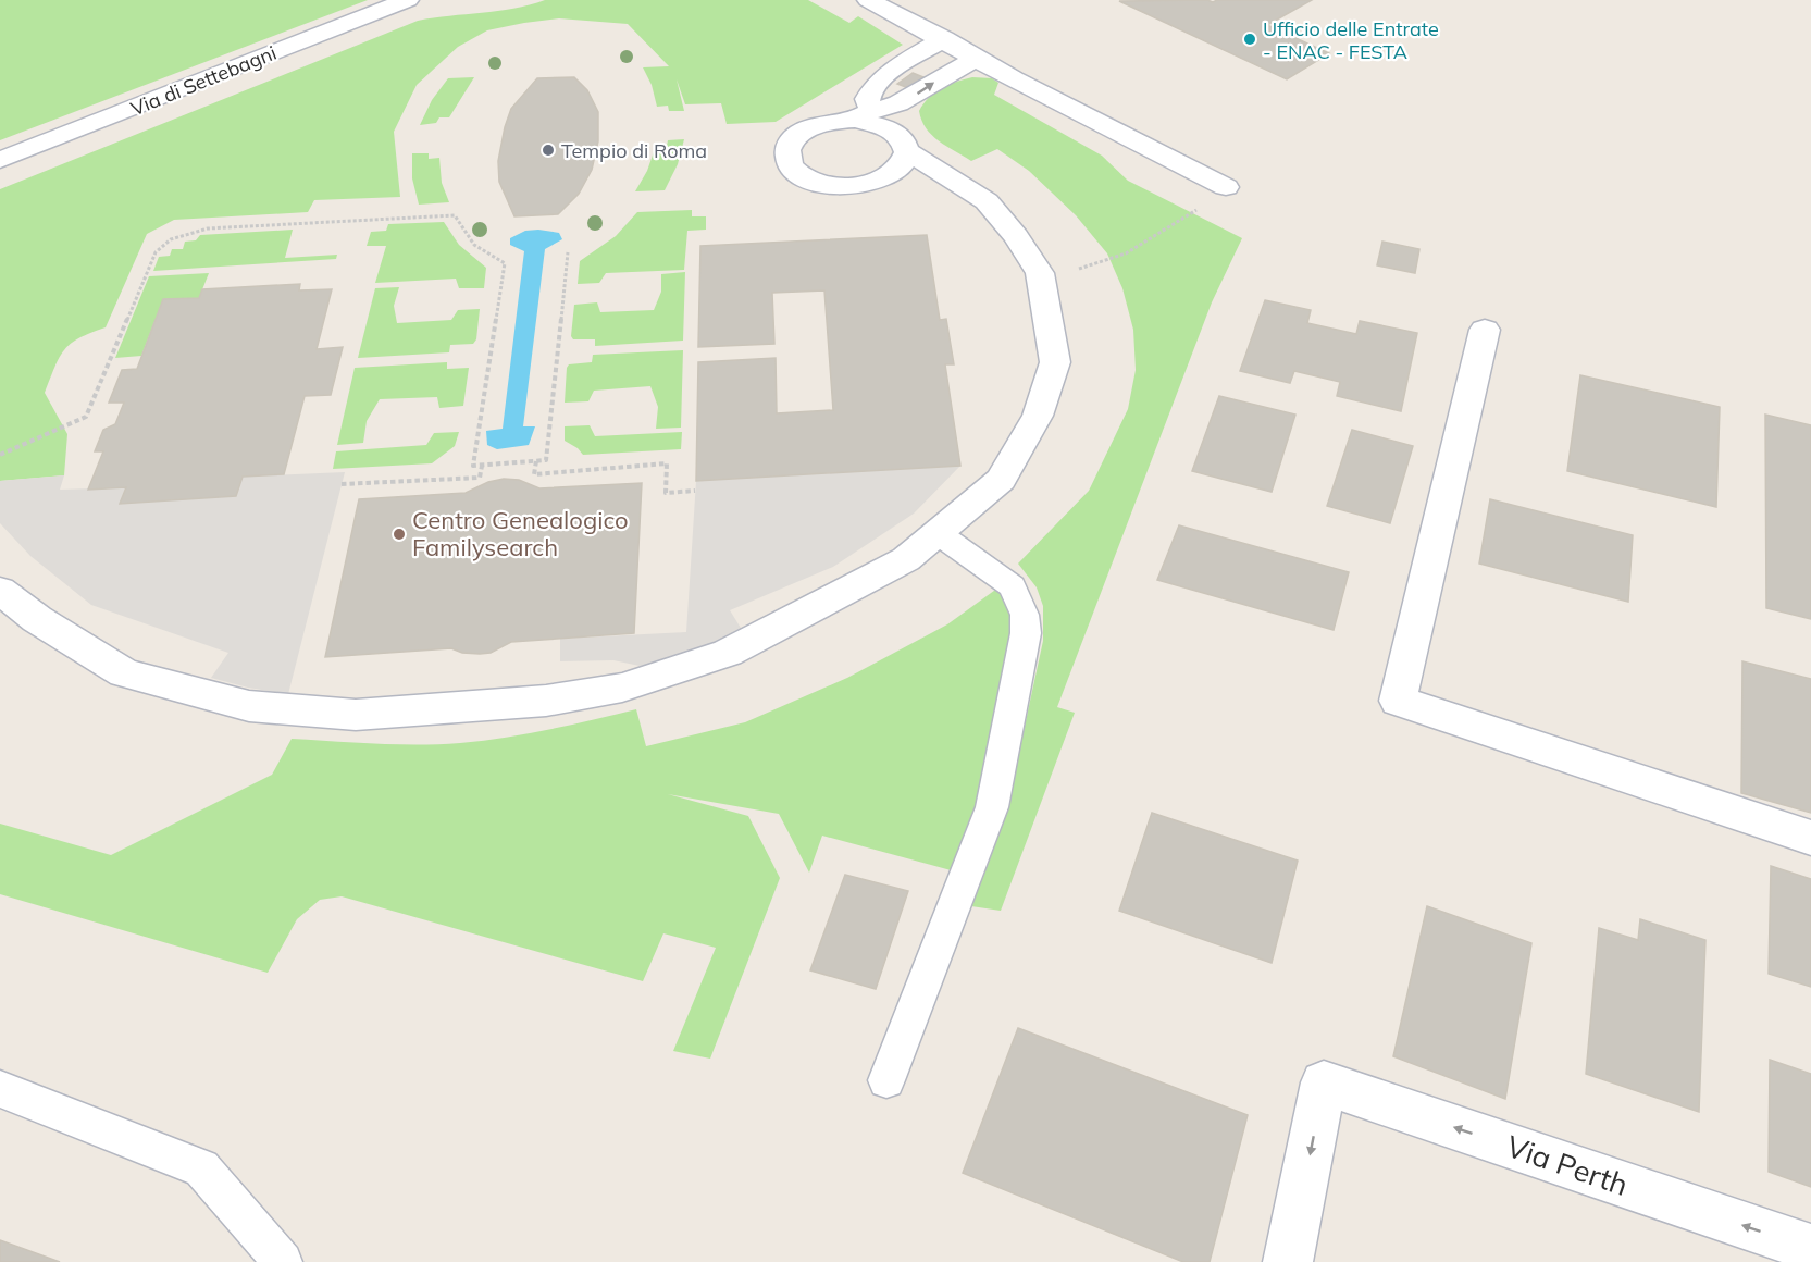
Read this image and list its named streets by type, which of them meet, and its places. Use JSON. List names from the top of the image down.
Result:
{
  "streets": {
    "street": ["Via di Settebagni", "Via Perth"]
  },
  "places": ["Ufficio delle Entrate - ENAC - FESTA", "Tempio di Roma", "Centro Genealogico Familysearch"]
}
